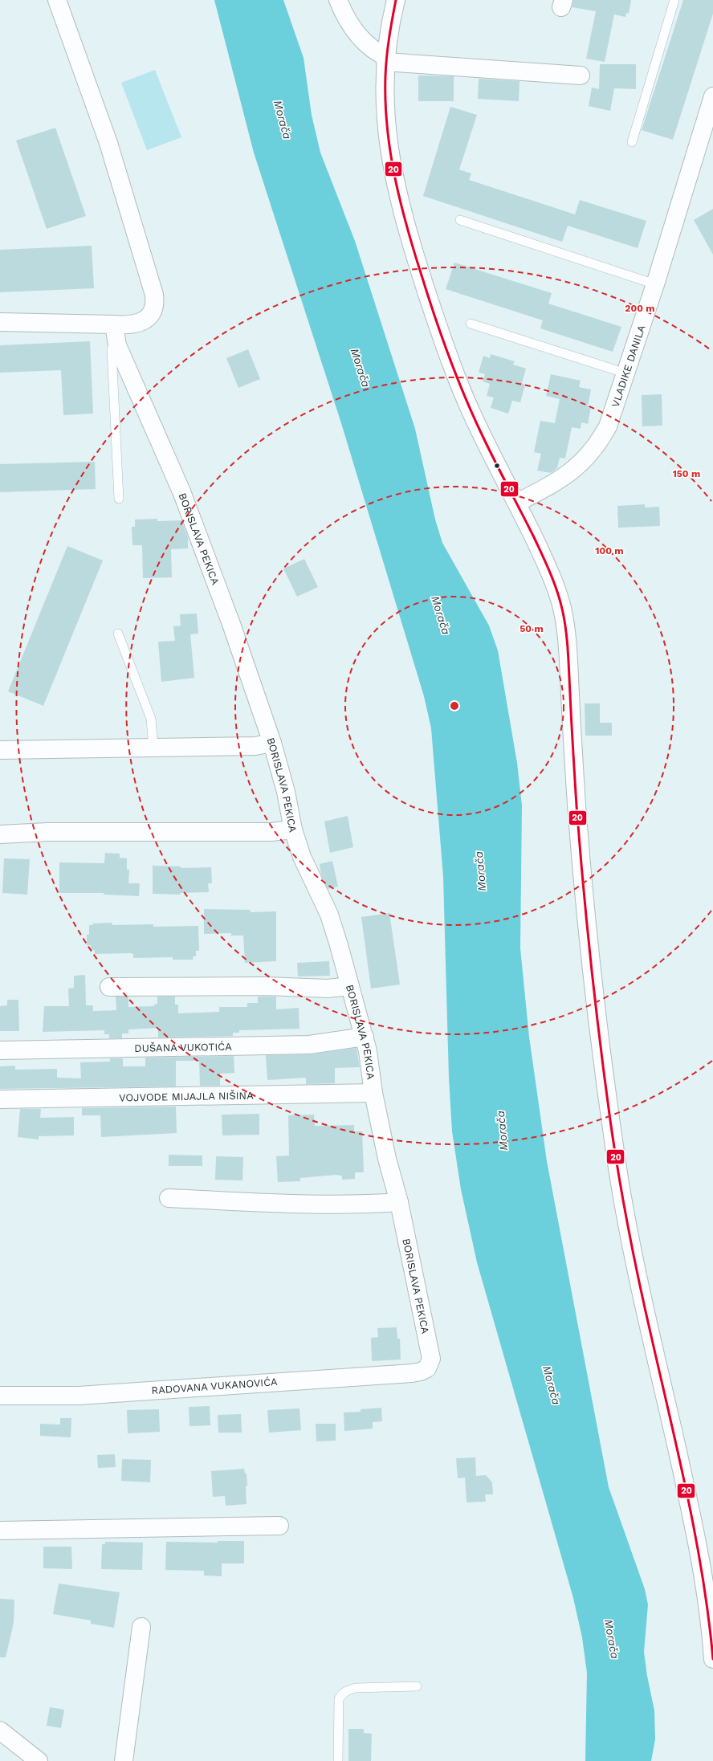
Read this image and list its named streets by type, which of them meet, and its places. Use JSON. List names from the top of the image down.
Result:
{
  "streets": {
    "street": [
      "VLADIKE DANILA",
      "BORISLAVA PEKICA",
      "DUŠANA VUKOTIĆA",
      "VOJVODE MIJAJLA NIŠINA",
      "RADOVANA VUKANOVIĆA"
    ]
  },
  "crossings": [
    ["BORISLAVA PEKICA", "DUŠANA VUKOTIĆA"],
    ["BORISLAVA PEKICA", "VOJVODE MIJAJLA NIŠINA"],
    ["BORISLAVA PEKICA", "RADOVANA VUKANOVIĆA"]
  ],
  "water": ["Morača"],
  "lines": ["transit line 20"],
  "rings": [
    "200 m",
    "150 m",
    "100 m",
    "50 m"
  ]
}
